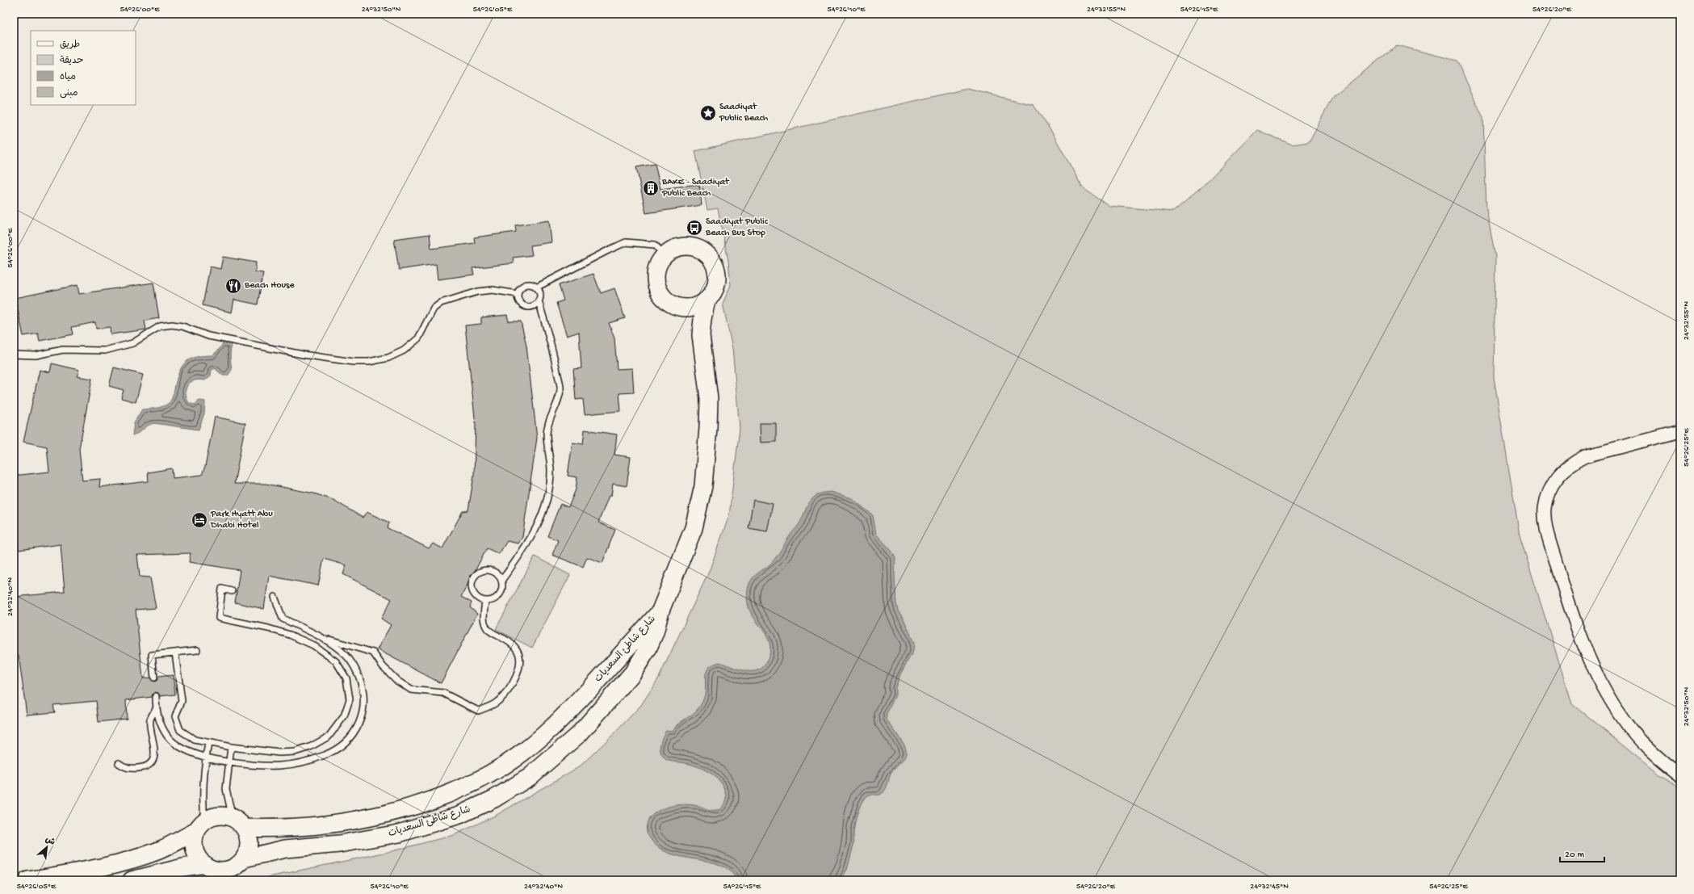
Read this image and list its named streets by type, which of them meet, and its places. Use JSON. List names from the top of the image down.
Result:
{
  "streets": {
    "street": ["شارع شاطئ السعديات"]
  },
  "places": {
    "place": ["Saadiyat Public Beach"],
    "building": ["BAKE - Saadiyat Public Beach"],
    "bus stop": ["Saadiyat Public Beach Bus Stop"],
    "restaurant": ["Beach House"],
    "hotel": ["Park Hyatt Abu Dhabi Hotel"]
  },
  "legend": [
    "طريق",
    "حديقة",
    "مياه",
    "مبنى"
  ],
  "scale_bar": "20 m",
  "north": "top right",
  "coordinates": [
    "54°26'00\"E",
    "24°32'50\"N",
    "54°26'05\"E",
    "54°26'10\"E",
    "24°32'55\"N",
    "54°26'15\"E",
    "54°26'20\"E",
    "54°26'25\"E",
    "24°32'40\"N",
    "24°32'45\"N"
  ]
}
